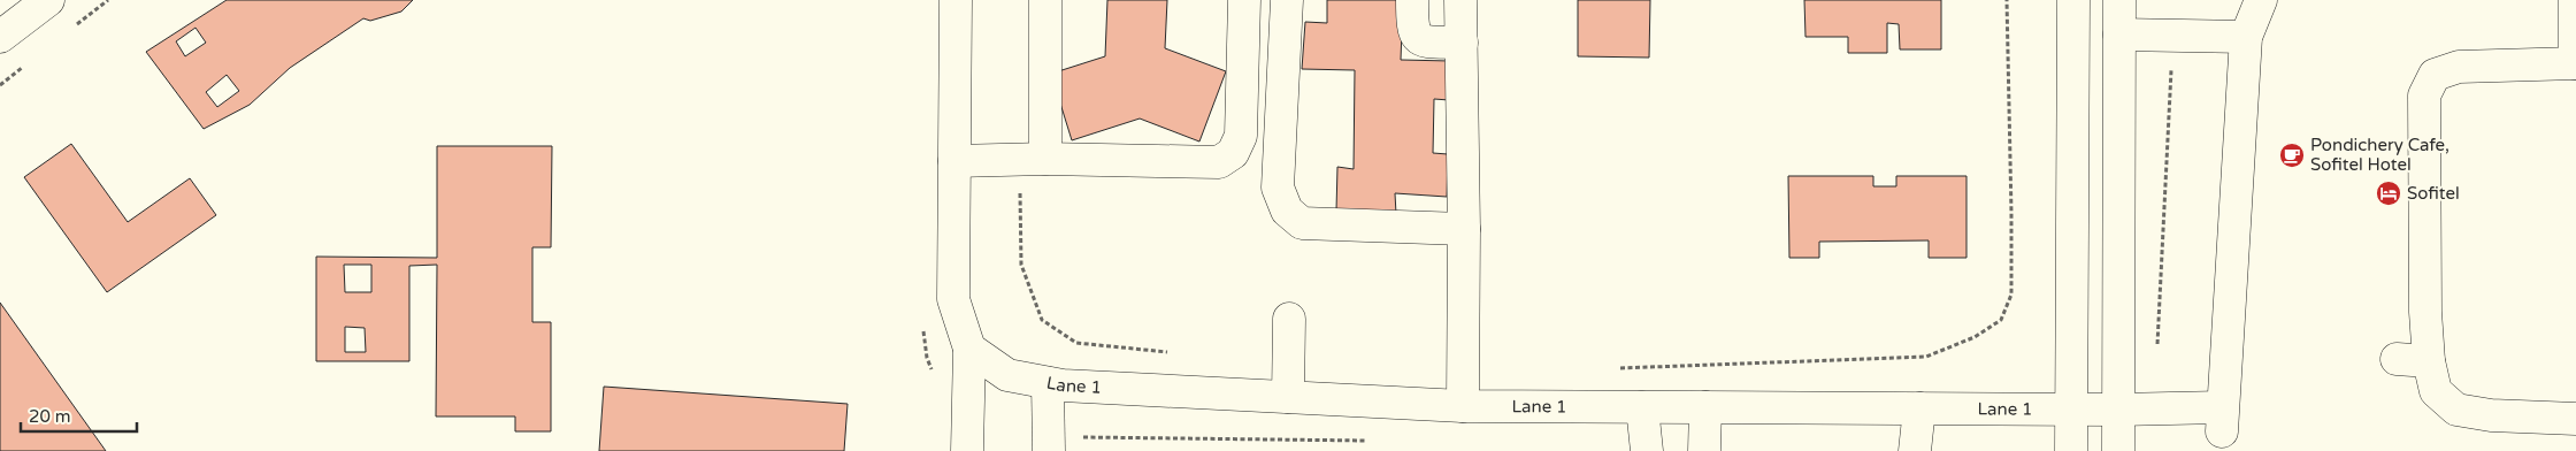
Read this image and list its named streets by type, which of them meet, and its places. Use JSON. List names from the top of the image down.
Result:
{
  "streets": {
    "street": ["Lane 1"]
  },
  "places": {
    "cafe": ["Pondichery Cafe, Sofitel Hotel"],
    "hotel": ["Sofitel"]
  },
  "scale_bar": "20 m"
}
